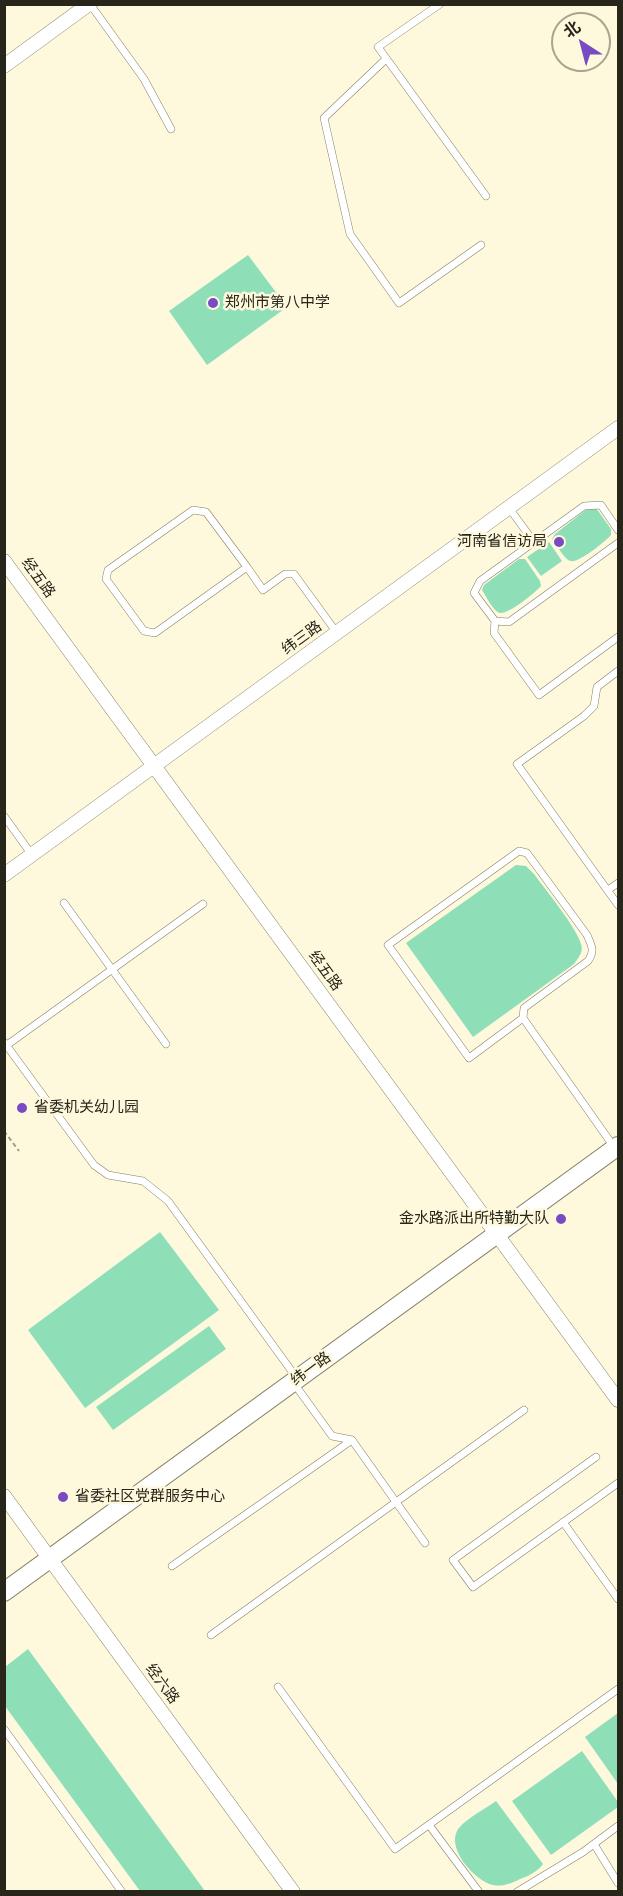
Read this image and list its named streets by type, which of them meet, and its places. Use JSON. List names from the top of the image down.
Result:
{
  "streets": {
    "street": [
      "经五路",
      "纬三路",
      "纬一路",
      "经六路"
    ]
  },
  "crossings": [
    ["经五路", "纬三路"],
    ["经五路", "纬一路"],
    ["纬一路", "经六路"]
  ],
  "places": [
    "郑州市第八中学",
    "河南省信访局",
    "省委机关幼儿园",
    "金水路派出所特勤大队",
    "省委社区党群服务中心"
  ],
  "north": "top left"
}
